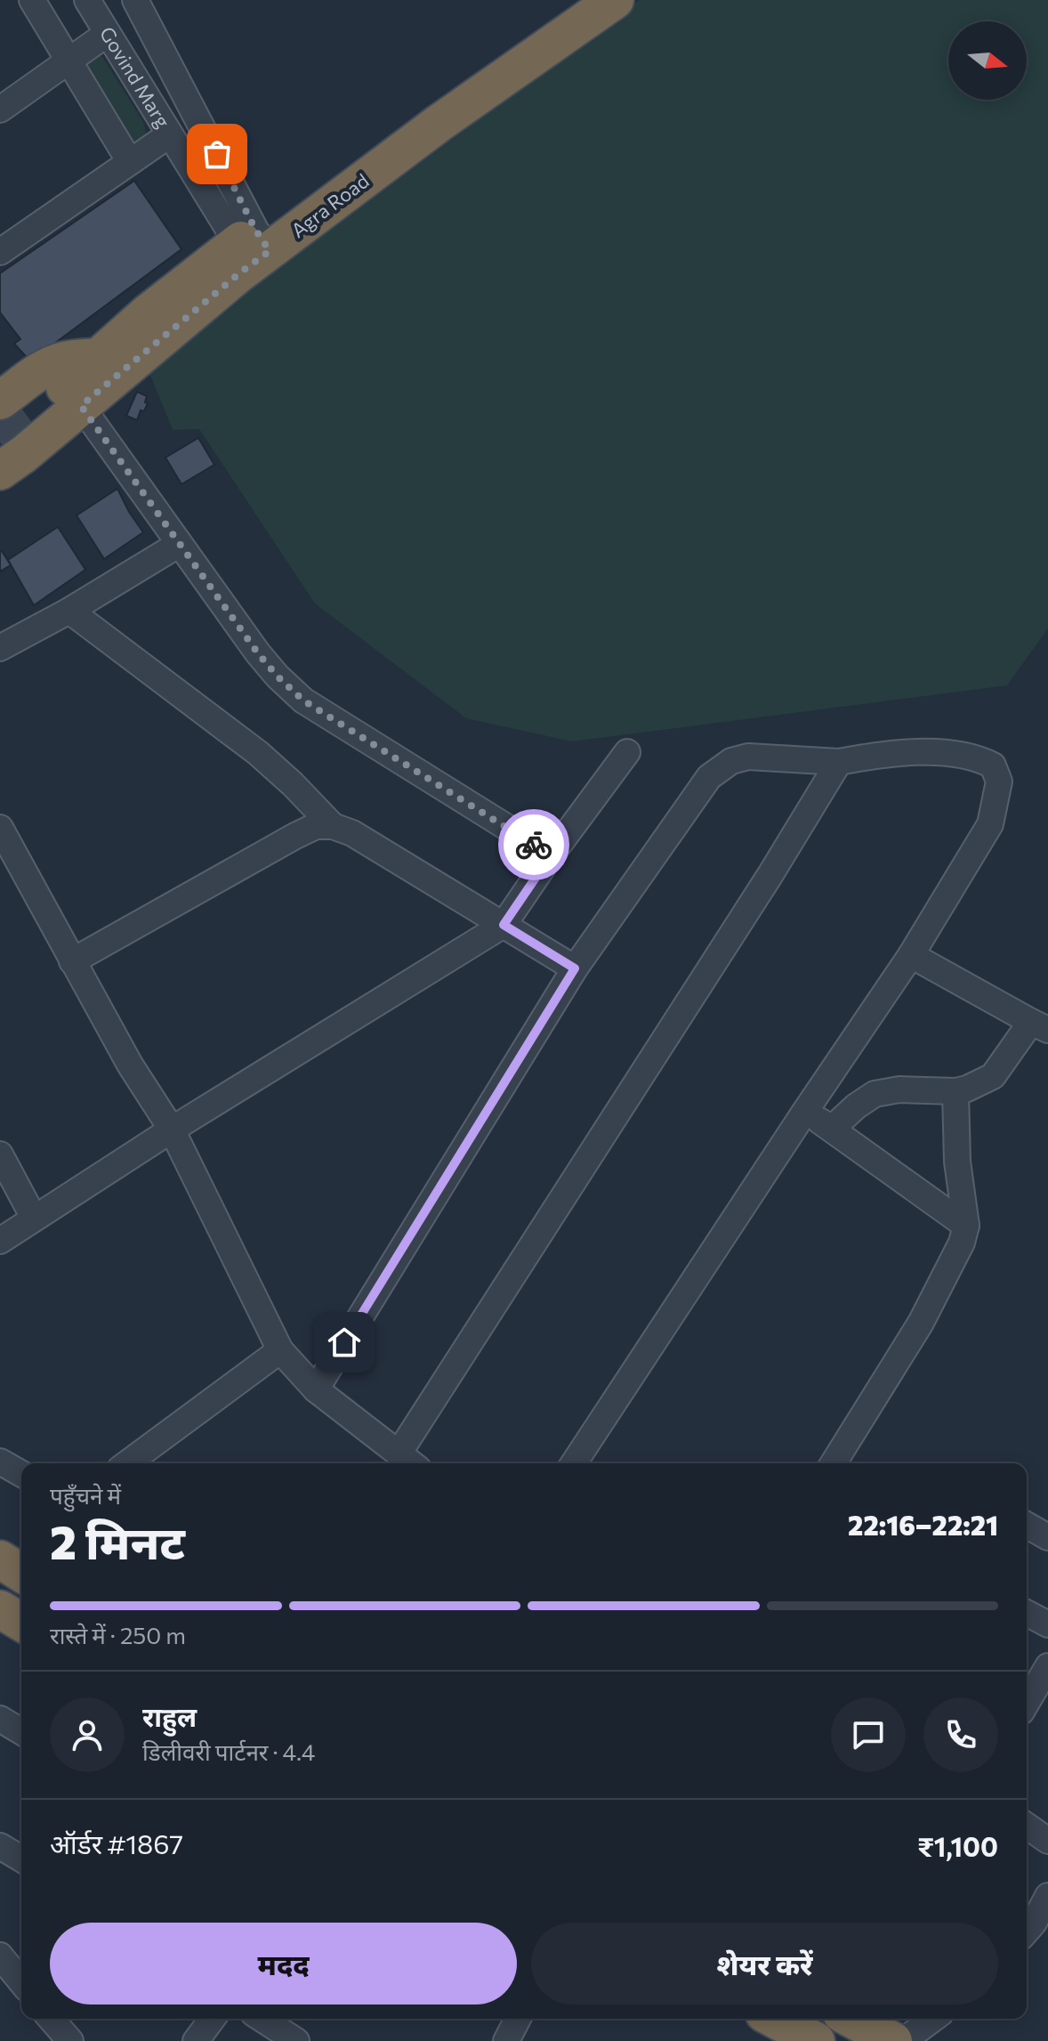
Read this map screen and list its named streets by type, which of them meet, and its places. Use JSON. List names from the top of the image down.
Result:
{
  "streets": {
    "highway": ["Agra Road"],
    "street": ["Govind Marg"]
  },
  "crossings": [
    ["Govind Marg", "Agra Road"]
  ],
  "north": "right",
  "page": {
    "heading": ["2 मिनट", "पहुँचने में", "22:16–22:21"],
    "panel": [
      "राहुल",
      "डिलीवरी पार्टनर · 4.4",
      "ऑर्डर #1867",
      "₹1,100"
    ],
    "bar": "रास्ते में · 250 m",
    "buttons": ["मदद", "शेयर करें"]
  }
}
